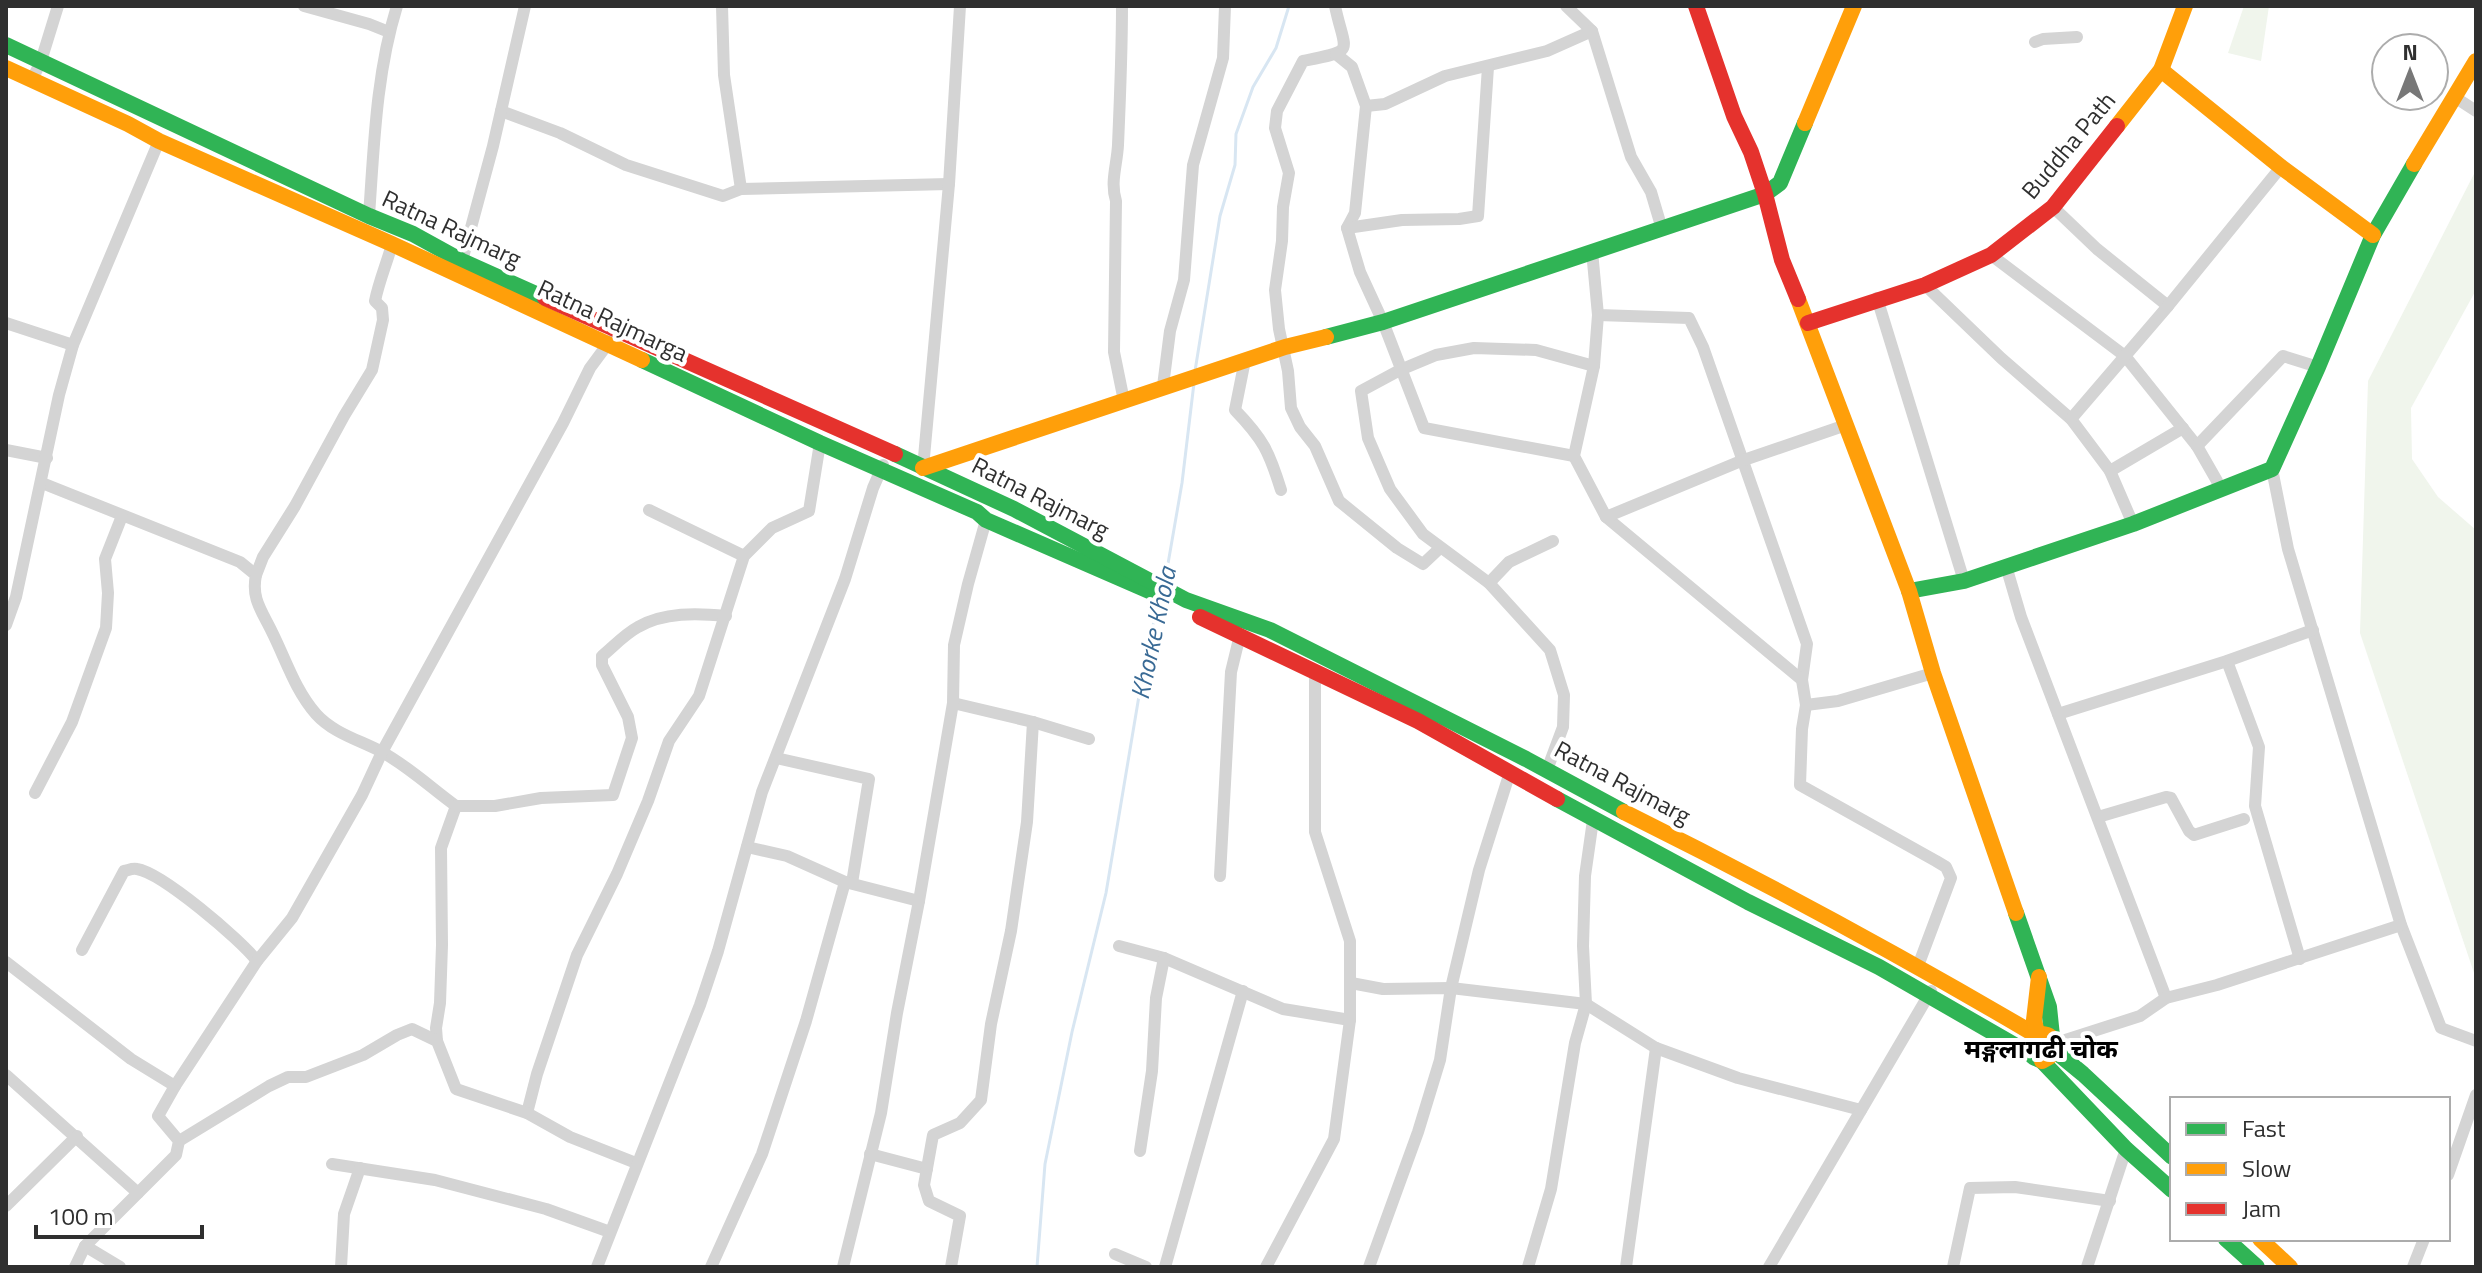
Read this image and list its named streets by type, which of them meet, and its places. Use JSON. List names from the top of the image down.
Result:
{
  "streets": {
    "main road": ["Buddha Path", "Ratna Rajmarg", "Ratna Rajmarga"]
  },
  "crossings": [
    ["Ratna Rajmarg", "Ratna Rajmarga"]
  ],
  "districts": ["मङ्गलागढी चोक"],
  "water": ["Khorke Khola"],
  "legend": ["Fast", "Slow", "Jam"],
  "scale_bar": "100 m",
  "north": "top"
}
